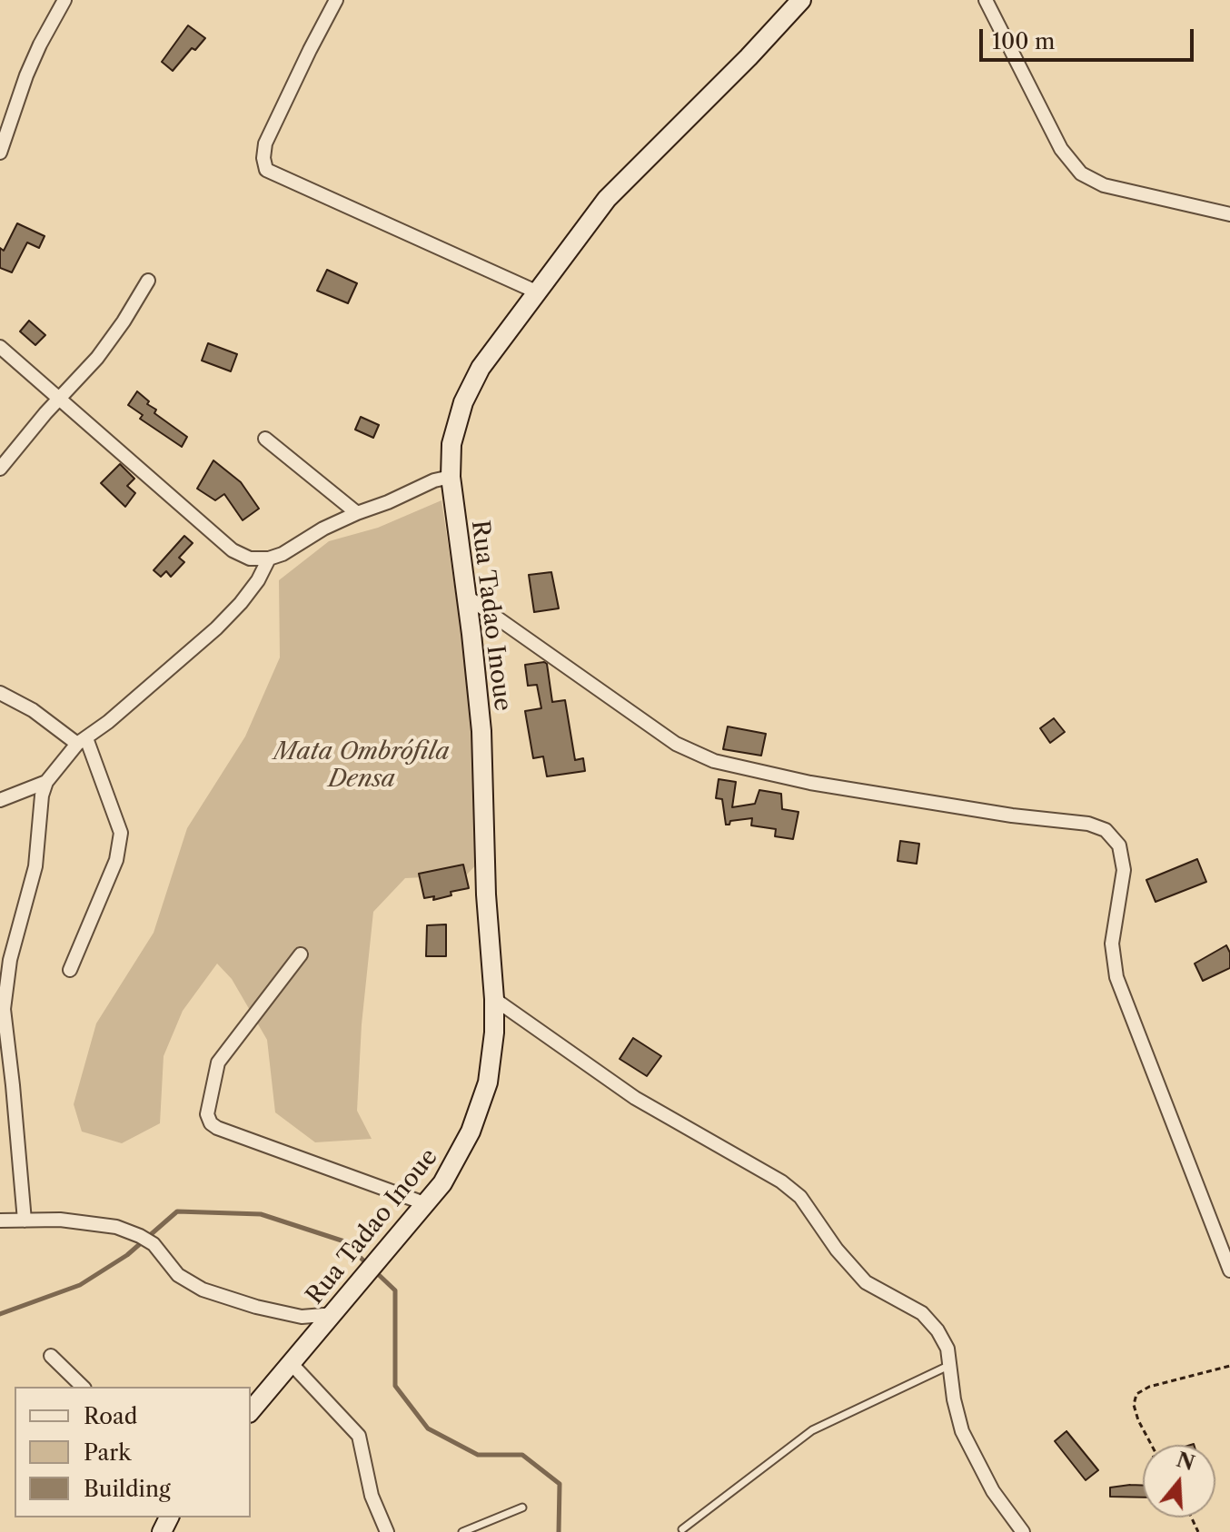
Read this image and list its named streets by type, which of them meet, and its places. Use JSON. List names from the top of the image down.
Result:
{
  "streets": {
    "street": ["Rua Tadao Inoue"]
  },
  "parks": ["Mata Ombrófila Densa"],
  "legend": ["Road", "Park", "Building"],
  "scale_bar": "100 m",
  "north": "top"
}
